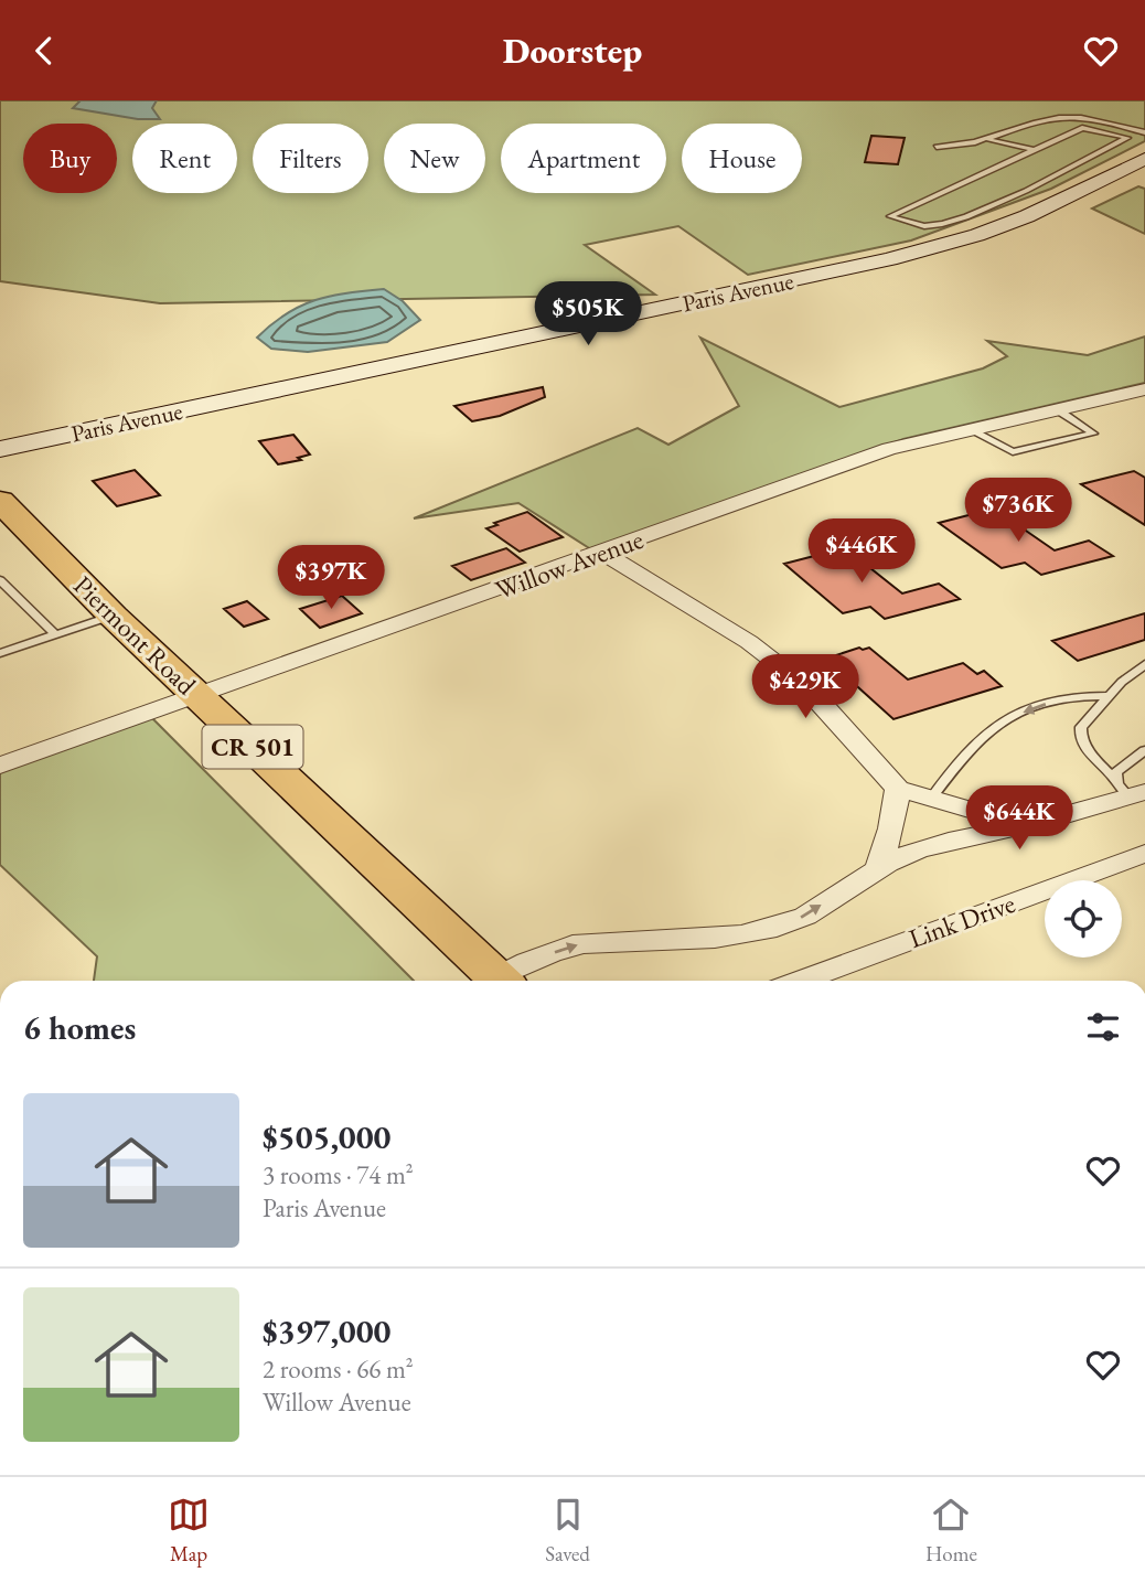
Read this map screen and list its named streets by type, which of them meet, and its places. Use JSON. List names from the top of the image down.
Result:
{
  "streets": {
    "main road": ["Piermont Road", "CR 501"],
    "street": ["Paris Avenue", "Willow Avenue", "Link Drive"]
  },
  "crossings": [
    ["Willow Avenue", "Piermont Road"]
  ],
  "page": {
    "header": "Doorstep",
    "chip": [
      "Buy",
      "Rent",
      "Filters",
      "New",
      "Apartment",
      "House"
    ],
    "price": [
      "$505K",
      "$736K",
      "$446K",
      "$397K",
      "$429K",
      "$644K"
    ],
    "heading": "6 homes",
    "list": [
      {
        "name": "$505,000",
        "note": "3 rooms · 74 m² · Paris Avenue"
      },
      {
        "name": "$397,000",
        "note": "2 rooms · 66 m² · Willow Avenue"
      }
    ],
    "tabs": ["Map", "Saved", "Home"]
  }
}
